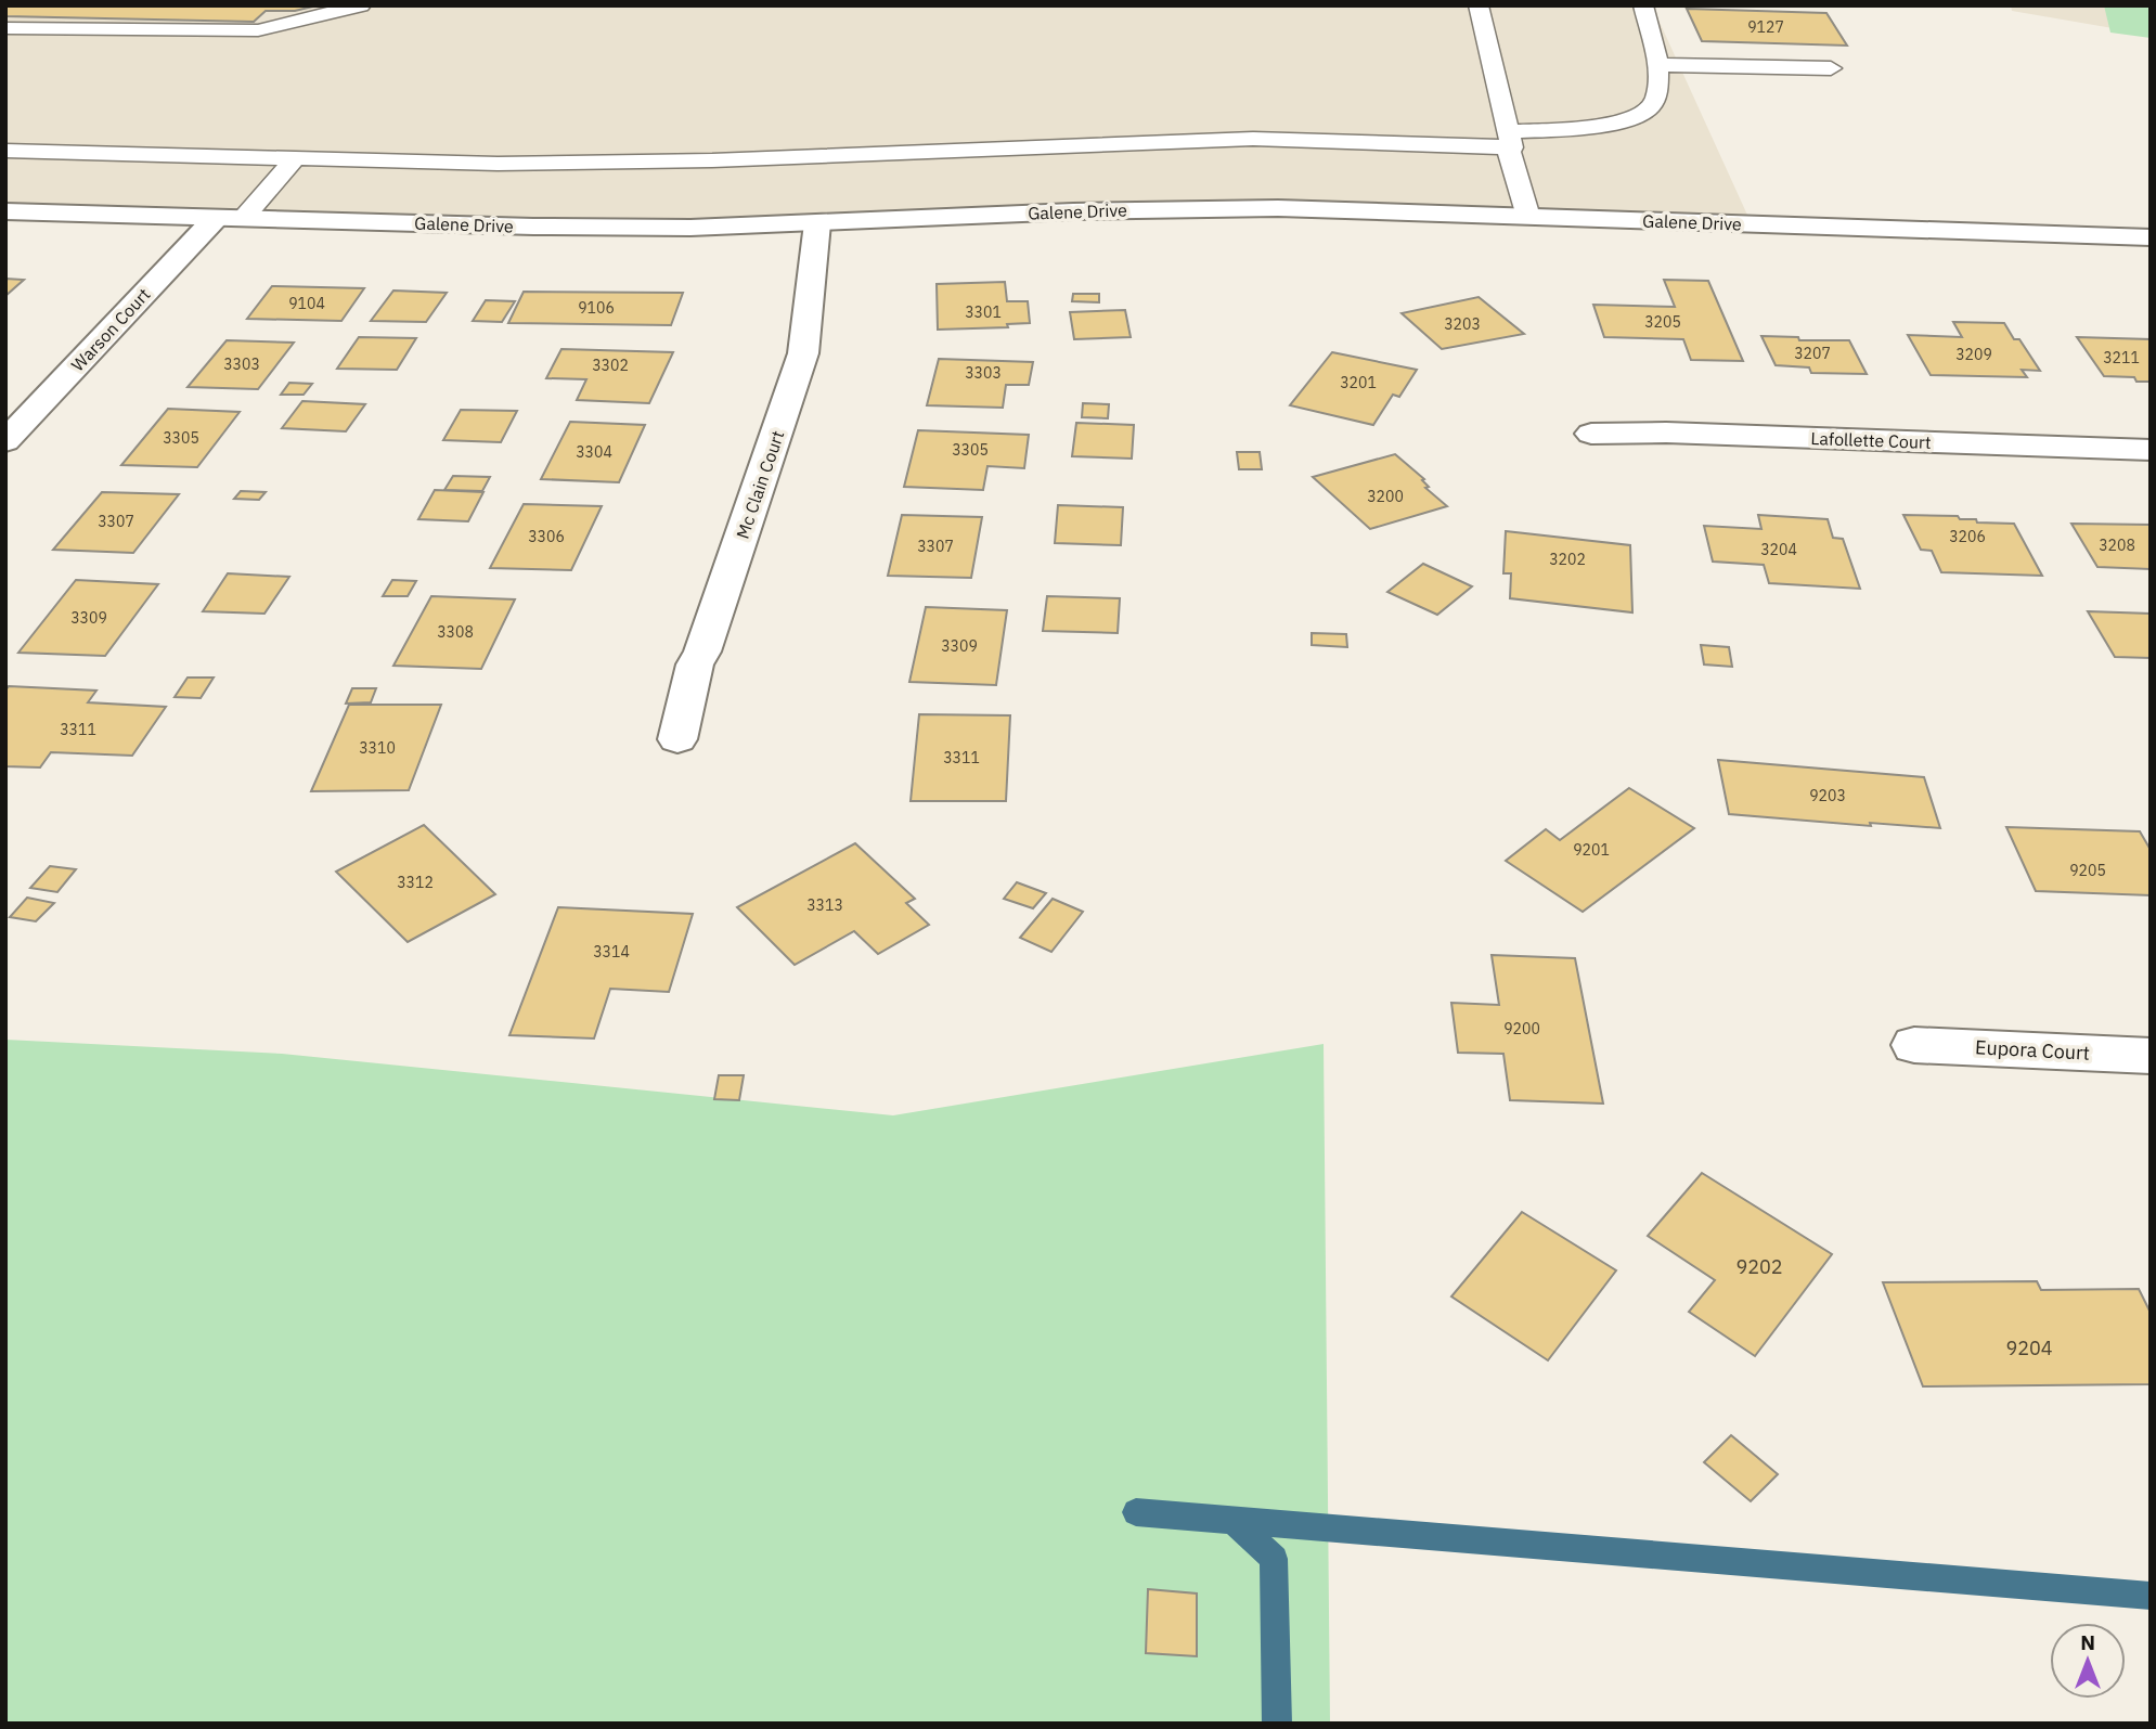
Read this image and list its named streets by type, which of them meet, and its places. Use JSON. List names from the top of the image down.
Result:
{
  "streets": {
    "street": [
      "Galene Drive",
      "Warson Court",
      "Lafollette Court",
      "Mc Clain Court",
      "Eupora Court"
    ]
  },
  "crossings": [
    ["Galene Drive", "Warson Court"],
    ["Galene Drive", "Mc Clain Court"]
  ],
  "house_numbers": [
    "9127",
    "9104",
    "9106",
    "3301",
    "3205",
    "3203",
    "3207",
    "3209",
    "3211",
    "3303",
    "3302",
    "3303",
    "3201",
    "3305",
    "3305",
    "3304",
    "3200",
    "3307",
    "3306",
    "3206",
    "3208",
    "3307",
    "3204",
    "3202",
    "3309",
    "3308",
    "3309",
    "3311",
    "3310",
    "3311",
    "9203",
    "9201",
    "9205",
    "3312",
    "3313",
    "3314",
    "9200",
    "9202",
    "9204"
  ],
  "north": "top"
}
